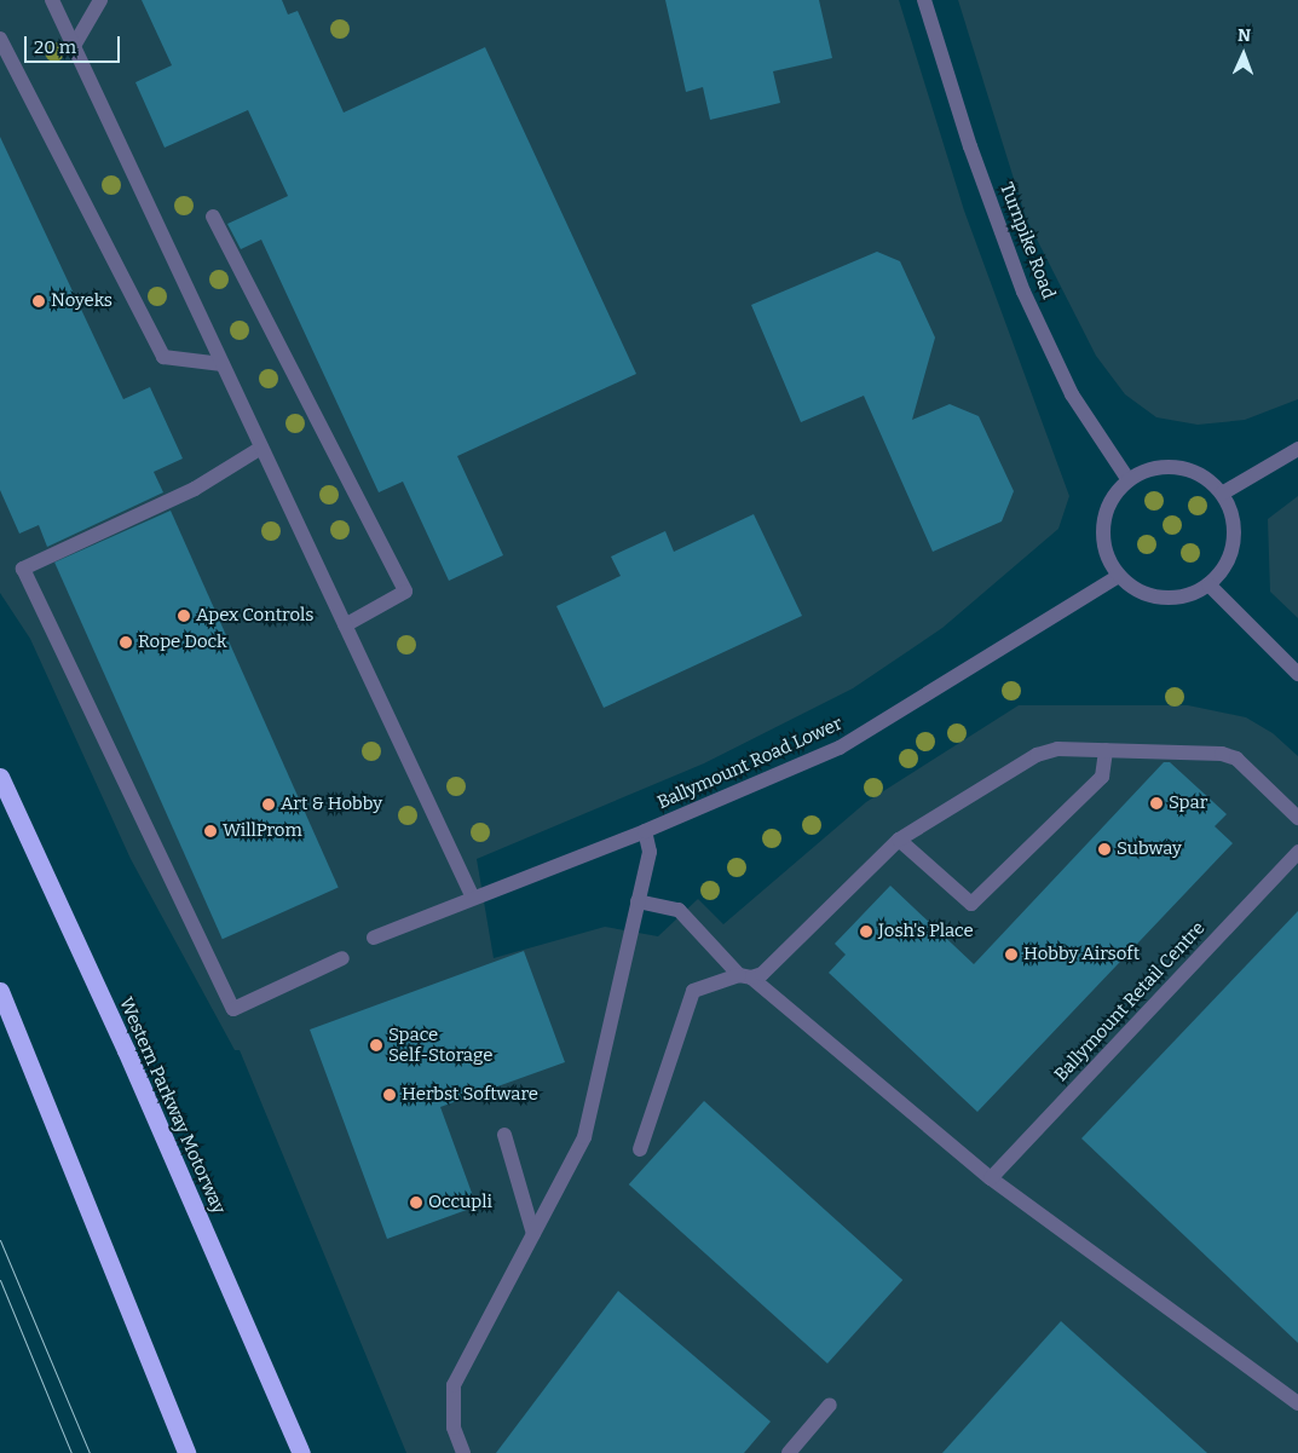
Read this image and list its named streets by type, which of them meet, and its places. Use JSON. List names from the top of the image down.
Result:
{
  "streets": {
    "highway": ["Western Parkway Motorway"],
    "street": ["Turnpike Road", "Ballymount Road Lower", "Ballymount Retail Centre"]
  },
  "crossings": [
    ["Turnpike Road", "Ballymount Road Lower"]
  ],
  "places": [
    "Noyeks",
    "Apex Controls",
    "Rope Dock",
    "Spar",
    "Art & Hobby",
    "WillProm",
    "Subway",
    "Josh's Place",
    "Hobby Airsoft",
    "Space Self-Storage",
    "Herbst Software",
    "Occupli"
  ],
  "scale_bar": "20 m",
  "north": "top"
}
